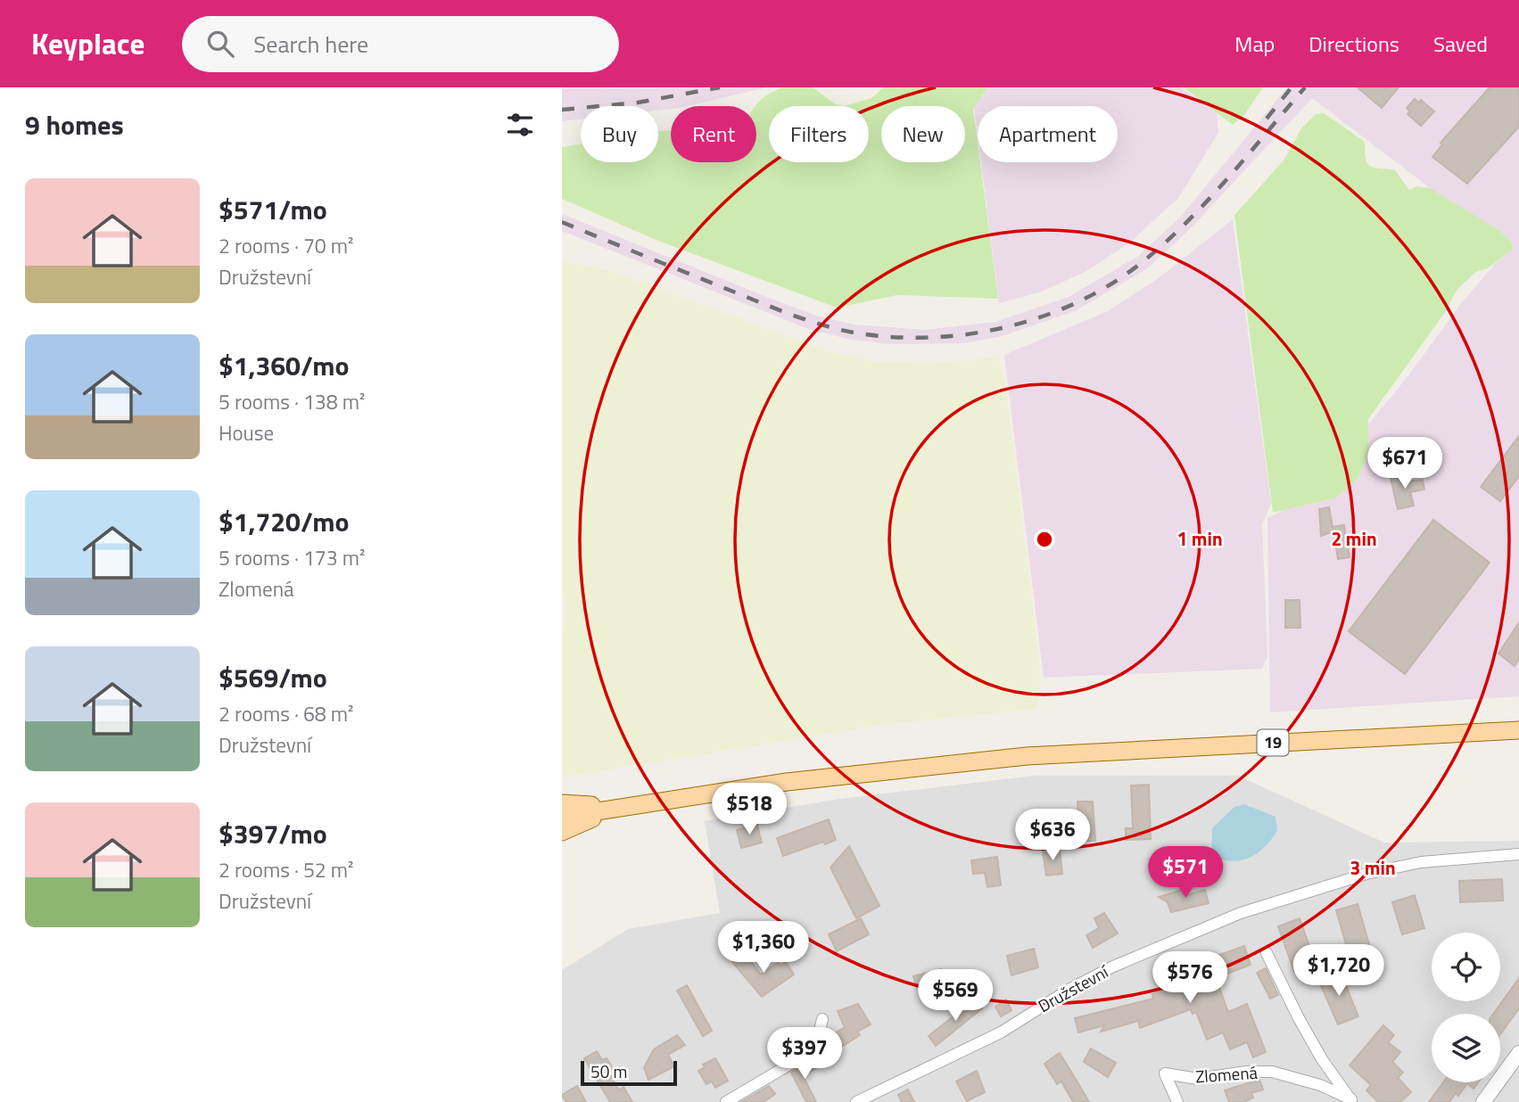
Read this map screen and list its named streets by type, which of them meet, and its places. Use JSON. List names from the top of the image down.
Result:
{
  "streets": {
    "main road": ["19"],
    "street": ["Družstevní", "Zlomená"]
  },
  "scale_bar": "50 m",
  "page": {
    "header": "Keyplace",
    "search": "Search here",
    "nav": ["Map", "Directions", "Saved"],
    "heading": "9 homes",
    "chip": [
      "Buy",
      "Rent",
      "Filters",
      "New",
      "Apartment"
    ],
    "list": [
      {
        "name": "$571/mo",
        "note": "2 rooms · 70 m² · Družstevní"
      },
      {
        "name": "$1,360/mo",
        "note": "5 rooms · 138 m² · House"
      },
      {
        "name": "$1,720/mo",
        "note": "5 rooms · 173 m² · Zlomená"
      },
      {
        "name": "$569/mo",
        "note": "2 rooms · 68 m² · Družstevní"
      },
      {
        "name": "$397/mo",
        "note": "2 rooms · 52 m² · Družstevní"
      }
    ],
    "price": [
      "$671",
      "$518",
      "$636",
      "$571",
      "$1,360",
      "$1,720",
      "$576",
      "$569",
      "$397"
    ],
    "scale": "50 m"
  },
  "rings": ["1 min", "2 min", "3 min"]
}
